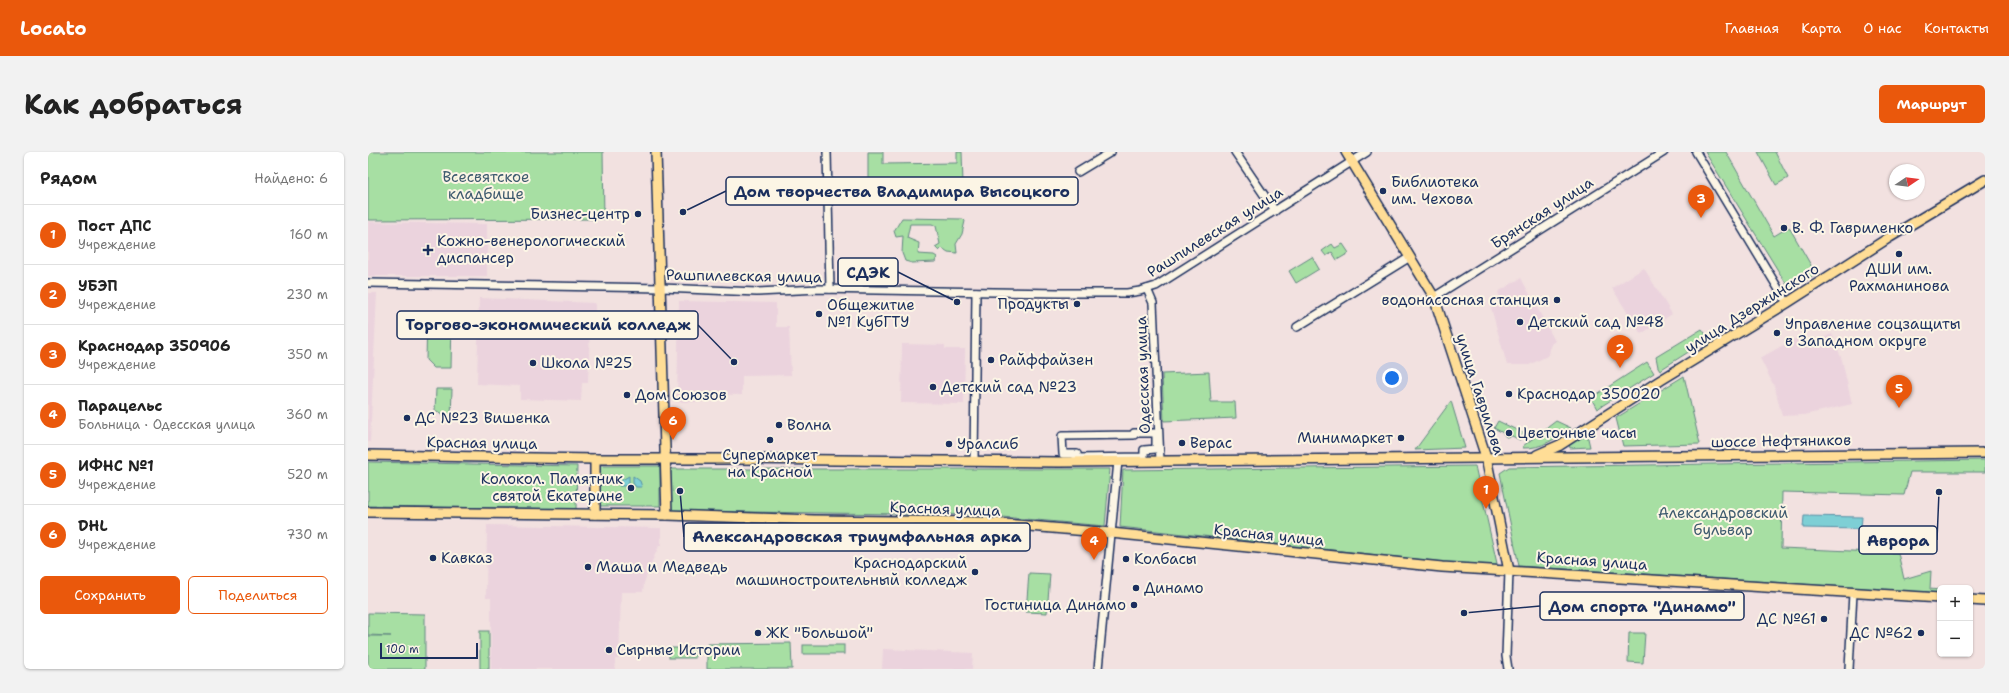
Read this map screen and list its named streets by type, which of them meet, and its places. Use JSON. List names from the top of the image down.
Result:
{
  "streets": {
    "main road": [
      "улица Дзержинского",
      "улица Гаврилова",
      "шоссе Нефтяников",
      "Красная улица"
    ],
    "street": ["Брянская улица", "Рашпилевская улица", "Одесская улица"]
  },
  "crossings": [
    ["Брянская улица", "улица Гаврилова"],
    ["Рашпилевская улица", "Одесская улица"],
    ["Рашпилевская улица", "улица Гаврилова"],
    ["улица Дзержинского", "Красная улица"],
    ["Одесская улица", "Красная улица"],
    ["улица Гаврилова", "Красная улица"],
    ["шоссе Нефтяников", "Красная улица"]
  ],
  "parks": ["Всесвятское кладбище", "Александровский бульвар"],
  "places": {
    "other": [
      "Библиотека им. Чехова",
      "Дом творчества Владимира Высоцкого",
      "Бизнес-центр",
      "В. Ф. Гавриленко",
      "ДШИ им. Рахманинова",
      "водонасосная станция",
      "СДЭК",
      "Продукты",
      "Общежитие №1 КубГТУ",
      "Детский сад №48",
      "Управление соцзащиты в Западном округе",
      "Райффайзен",
      "Торгово-экономический колледж",
      "Школа №25",
      "Детский сад №23",
      "Краснодар 350020",
      "Дом Союзов",
      "ДС №23 Вишенка",
      "Волна",
      "Цветочные часы",
      "Минимаркет",
      "Супермаркет на Красной",
      "Верас",
      "Уралсиб",
      "Колокол. Памятник святой Екатерине",
      "Александровская триумфальная арка",
      "Аврора",
      "Кавказ",
      "Колбасы",
      "Маша и Медведь",
      "Краснодарский машиностроительный колледж",
      "Динамо",
      "Гостиница Динамо",
      "Дом спорта \"Динамо\"",
      "ДС №61",
      "ЖК \"Большой\"",
      "ДС №62",
      "Сырные Истории"
    ],
    "health": ["Кожно-венерологический диспансер"]
  },
  "scale_bar": "100 m",
  "north": "right",
  "page": {
    "header": "Locato",
    "nav": [
      "Главная",
      "Карта",
      "О нас",
      "Контакты"
    ],
    "title": "Как добраться",
    "buttons": [
      "Маршрут",
      ["Сохранить", "Поделиться"]
    ],
    "heading": ["Рядом", "Найдено: 6"],
    "pins": [
      "3",
      "2",
      "5",
      "6",
      "1",
      "4"
    ],
    "list": [
      {
        "mark": "1",
        "name": "Пост ДПС",
        "note": "Учреждение",
        "value": "160 m"
      },
      {
        "mark": "2",
        "name": "УБЭП",
        "note": "Учреждение",
        "value": "230 m"
      },
      {
        "mark": "3",
        "name": "Краснодар 350906",
        "note": "Учреждение",
        "value": "350 m"
      },
      {
        "mark": "4",
        "name": "Парацельс",
        "note": "Больница · Одесская улица",
        "value": "360 m"
      },
      {
        "mark": "5",
        "name": "ИФНС №1",
        "note": "Учреждение",
        "value": "520 m"
      },
      {
        "mark": "6",
        "name": "DHL",
        "note": "Учреждение",
        "value": "730 m"
      }
    ],
    "map_buttons": ["+", "−"],
    "scale": "100 m"
  }
}
